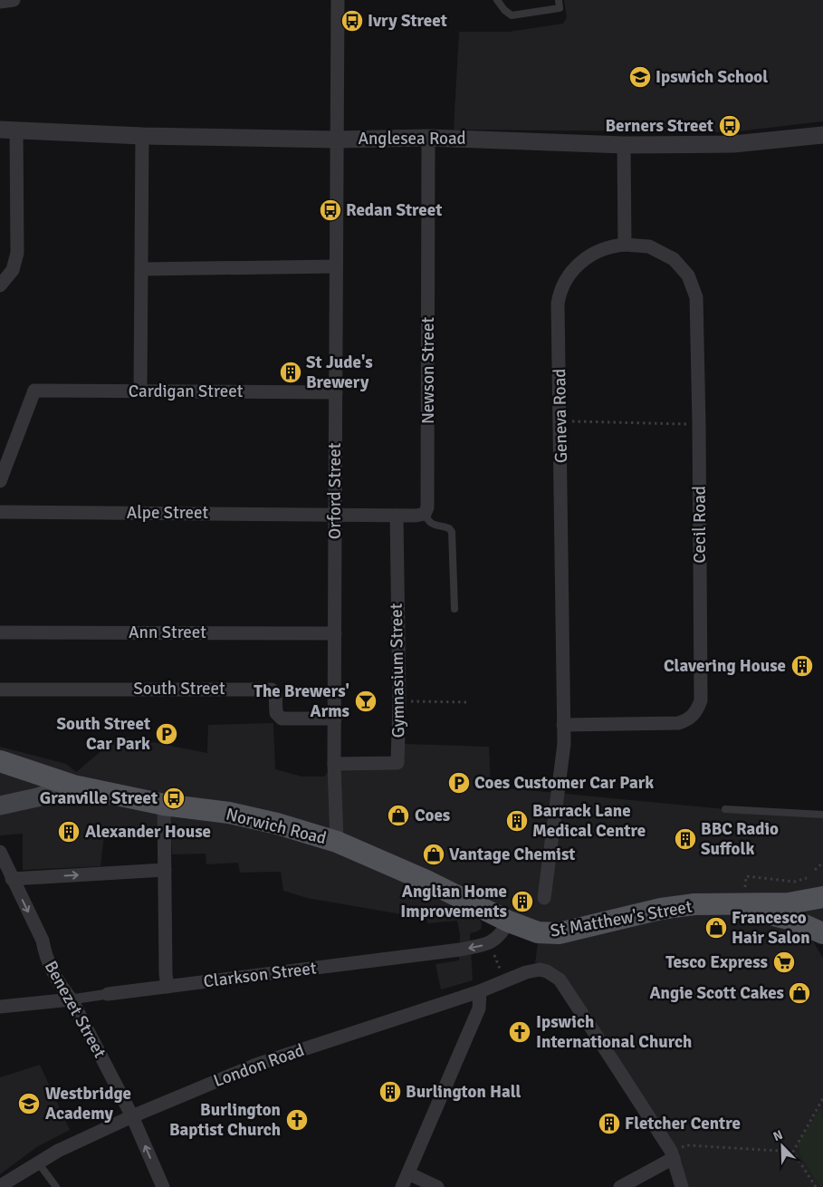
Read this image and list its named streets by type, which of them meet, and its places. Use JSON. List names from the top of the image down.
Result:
{
  "streets": {
    "main road": ["Norwich Road", "St Matthew's Street"],
    "street": [
      "Anglesea Road",
      "Newson Street",
      "Cardigan Street",
      "Geneva Road",
      "Orford Street",
      "Alpe Street",
      "Cecil Road",
      "Ann Street",
      "Gymnasium Street",
      "South Street",
      "Clarkson Street",
      "Benezet Street",
      "London Road"
    ]
  },
  "crossings": [
    ["Anglesea Road", "Newson Street"],
    ["Anglesea Road", "Orford Street"],
    ["Cardigan Street", "Orford Street"],
    ["Geneva Road", "Cecil Road"],
    ["Orford Street", "Alpe Street"],
    ["Orford Street", "Ann Street"],
    ["Orford Street", "Gymnasium Street"],
    ["Orford Street", "South Street"],
    ["Orford Street", "Norwich Road"],
    ["Norwich Road", "St Matthew's Street"],
    ["Norwich Road", "Clarkson Street"],
    ["Clarkson Street", "Benezet Street"],
    ["Benezet Street", "London Road"]
  ],
  "one_way": ["Clarkson Street"],
  "places": {
    "bus stop": [
      "Ivry Street",
      "Berners Street",
      "Redan Street",
      "Granville Street"
    ],
    "school or university": ["Ipswich School", "Westbridge Academy"],
    "building": [
      "St Jude's Brewery",
      "Clavering House",
      "Barrack Lane Medical Centre",
      "Alexander House",
      "BBC Radio Suffolk",
      "Anglian Home Improvements",
      "Burlington Hall",
      "Fletcher Centre"
    ],
    "bar": ["The Brewers' Arms"],
    "parking": ["South Street Car Park", "Coes Customer Car Park"],
    "shop": [
      "Coes",
      "Vantage Chemist",
      "Francesco Hair Salon",
      "Angie Scott Cakes"
    ],
    "supermarket": ["Tesco Express"],
    "church": ["Ipswich International Church", "Burlington Baptist Church"]
  },
  "north": "top left"
}
